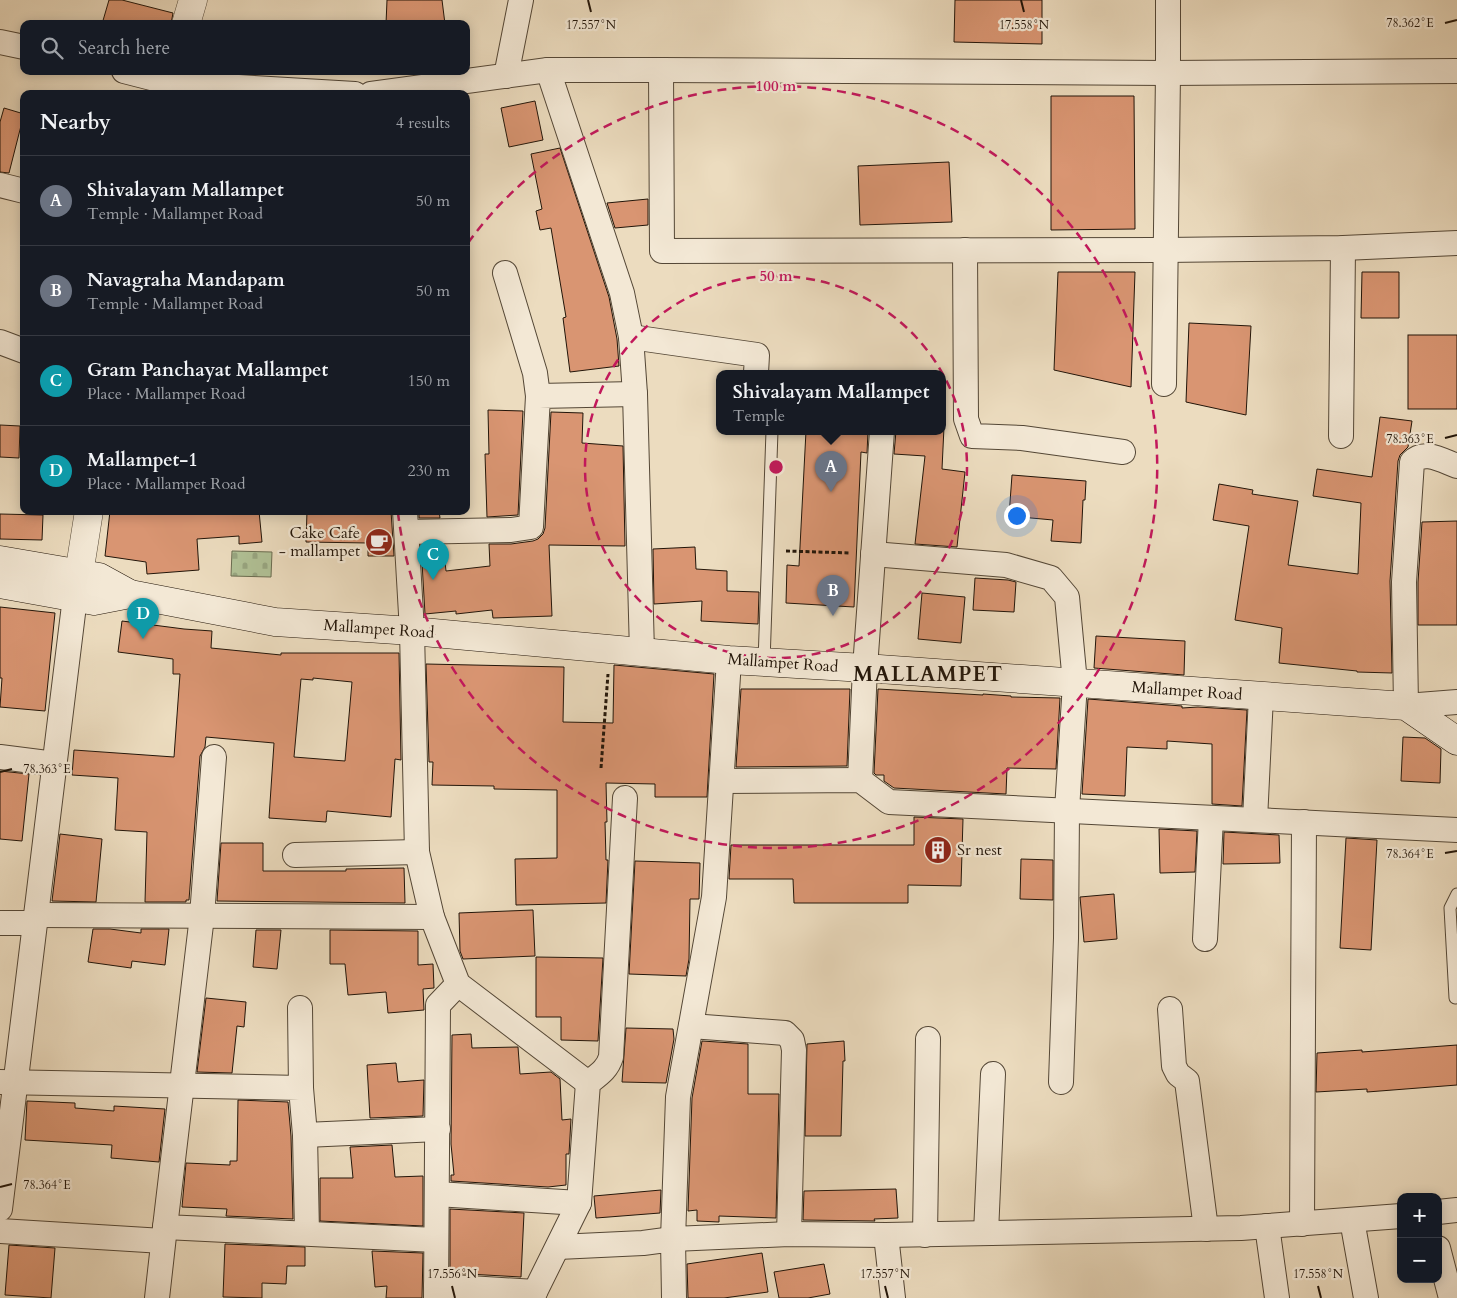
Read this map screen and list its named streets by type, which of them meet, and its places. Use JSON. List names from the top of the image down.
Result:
{
  "streets": {
    "main road": ["Mallampet Road"]
  },
  "districts": ["MALLAMPET"],
  "places": {
    "cafe": ["Cake Cafe - mallampet"],
    "building": ["Sr nest"]
  },
  "page": {
    "search": "Search here",
    "heading": ["Nearby", "4 results"],
    "list": [
      {
        "mark": "A",
        "name": "Shivalayam Mallampet",
        "note": "Temple · Mallampet Road",
        "value": "50 m"
      },
      {
        "mark": "B",
        "name": "Navagraha Mandapam",
        "note": "Temple · Mallampet Road",
        "value": "50 m"
      },
      {
        "mark": "C",
        "name": "Gram Panchayat Mallampet",
        "note": "Place · Mallampet Road",
        "value": "150 m"
      },
      {
        "mark": "D",
        "name": "Mallampet-1",
        "note": "Place · Mallampet Road",
        "value": "230 m"
      }
    ],
    "popup": ["Shivalayam Mallampet", "Temple"],
    "pins": [
      "A",
      "C",
      "B",
      "D"
    ],
    "map_buttons": ["+", "−"]
  },
  "coordinates": [
    "78.362°E",
    "17.557°N",
    "17.558°N",
    "78.363°E",
    "78.364°E",
    "17.556°N"
  ],
  "rings": ["100 m", "50 m"]
}
